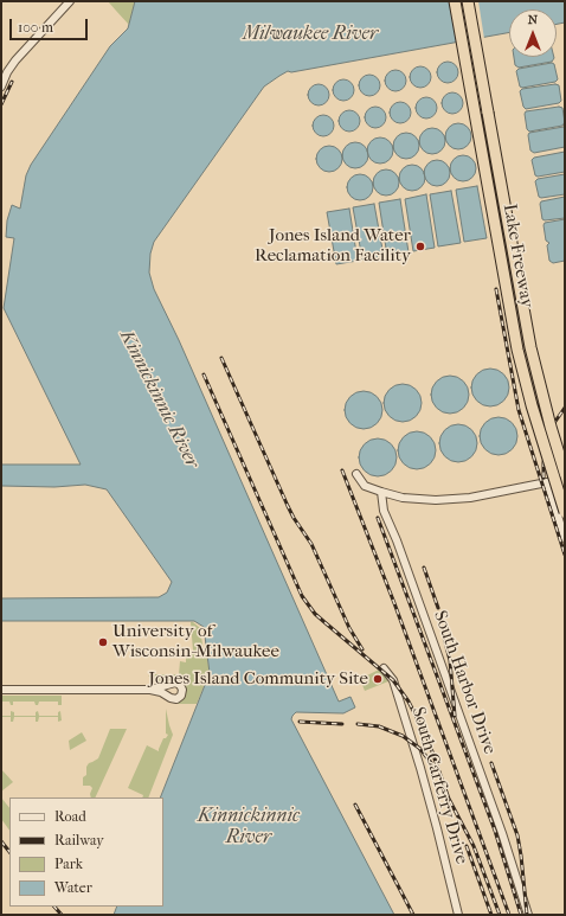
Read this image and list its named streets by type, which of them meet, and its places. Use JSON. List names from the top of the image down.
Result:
{
  "streets": {
    "highway": ["Lake Freeway"],
    "street": ["South Harbor Drive", "South Carferry Drive"]
  },
  "water": ["Milwaukee River", "Kinnickinnic River"],
  "places": ["Jones Island Water Reclamation Facility", "University of Wisconsin-Milwaukee", "Jones Island Community Site"],
  "legend": [
    "Road",
    "Railway",
    "Park",
    "Water"
  ],
  "scale_bar": "100 m",
  "north": "top"
}
